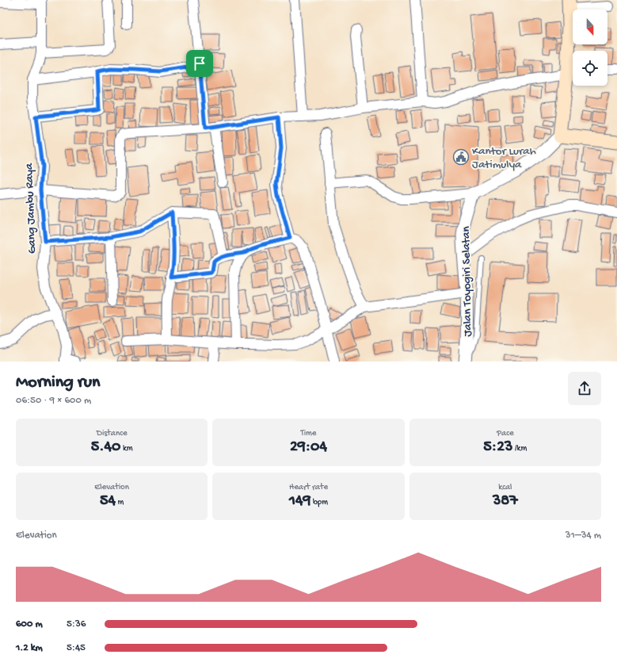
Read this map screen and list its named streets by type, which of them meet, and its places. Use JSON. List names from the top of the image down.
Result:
{
  "streets": {
    "street": ["Gang Jambu Raya", "Jalan Toyogiri Selatan"]
  },
  "places": {
    "public building": ["Kantor Lurah Jatimulya"]
  },
  "north": "bottom",
  "page": {
    "heading": ["Morning run", "06:50 · 9 × 600 m"],
    "stats": [
      ["Distance", "5.40 km"],
      ["Time", "29:04"],
      ["Pace", "5:23 /km"],
      ["Elevation", "54 m"],
      ["Heart rate", "149 bpm"],
      ["kcal", "387"]
    ],
    "chart": ["Elevation", "31–34 m"],
    "list": [
      {
        "name": "600 m",
        "note": "5:36"
      },
      {
        "name": "1.2 km",
        "note": "5:45"
      }
    ]
  }
}
